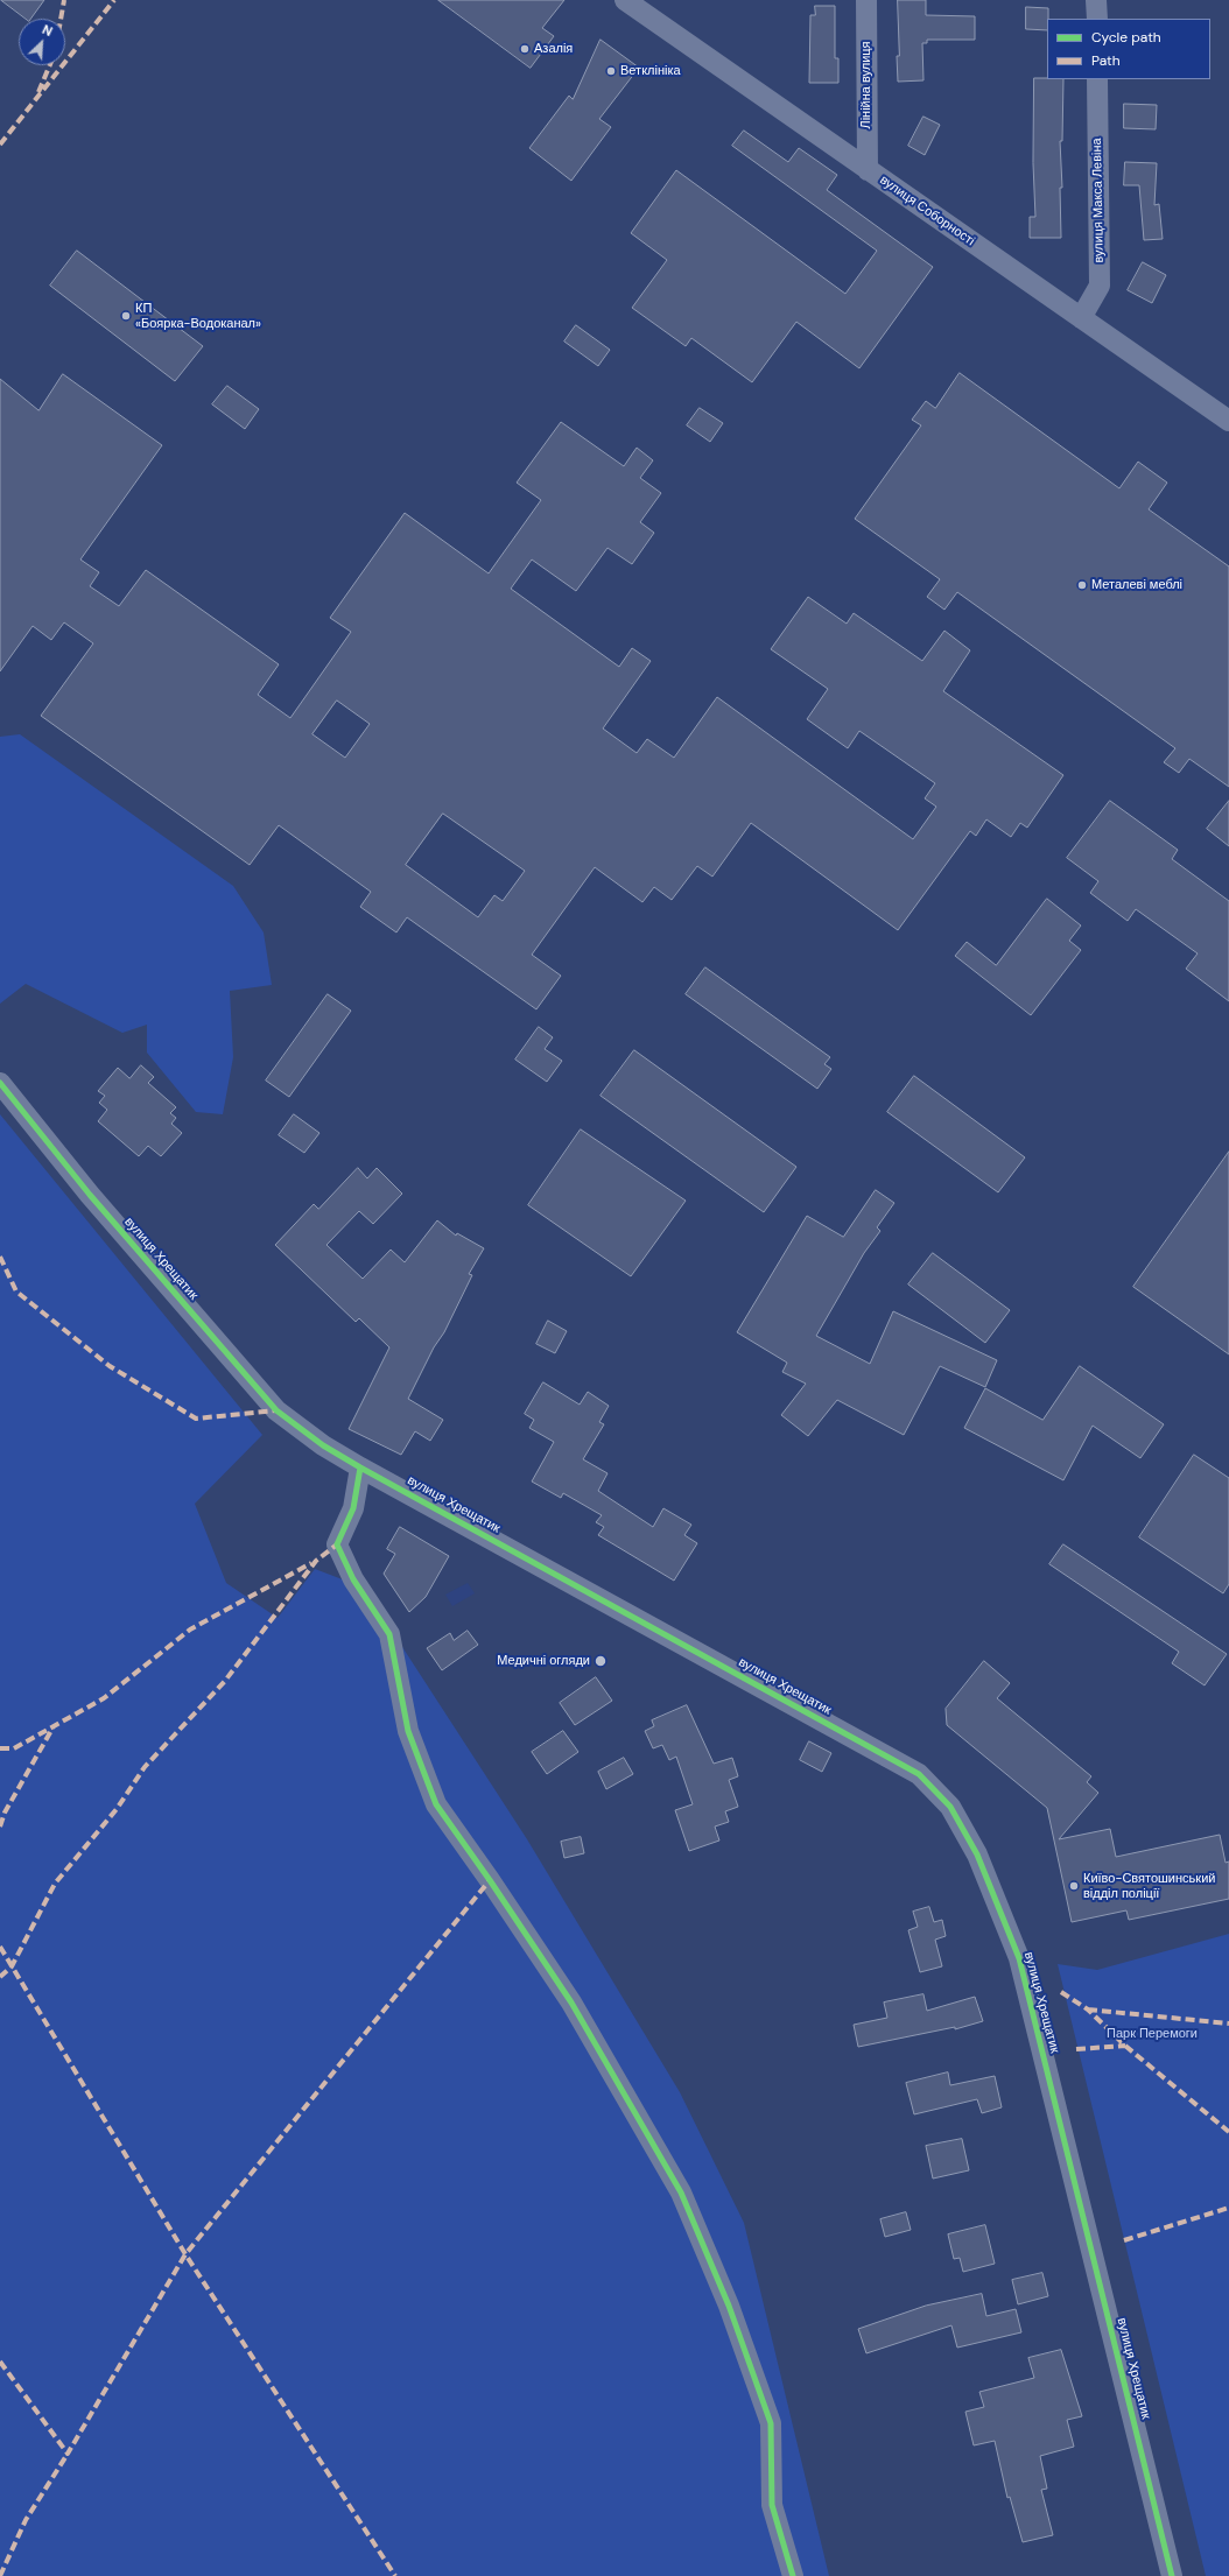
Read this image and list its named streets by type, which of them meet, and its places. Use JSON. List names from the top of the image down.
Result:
{
  "streets": {
    "street": [
      "Лінійна вулиця",
      "вулиця Макса Левіна",
      "вулиця Соборності",
      "вулиця Хрещатик"
    ]
  },
  "crossings": [
    ["Лінійна вулиця", "вулиця Соборності"],
    ["вулиця Макса Левіна", "вулиця Соборності"]
  ],
  "parks": ["Парк Перемоги"],
  "places": [
    "Азалія",
    "Ветклініка",
    "КП «Боярка-Водоканал»",
    "Металеві меблі",
    "Медичні огляди",
    "Київо-Святошинський відділ поліції"
  ],
  "legend": ["Cycle path", "Path"],
  "north": "top right"
}
